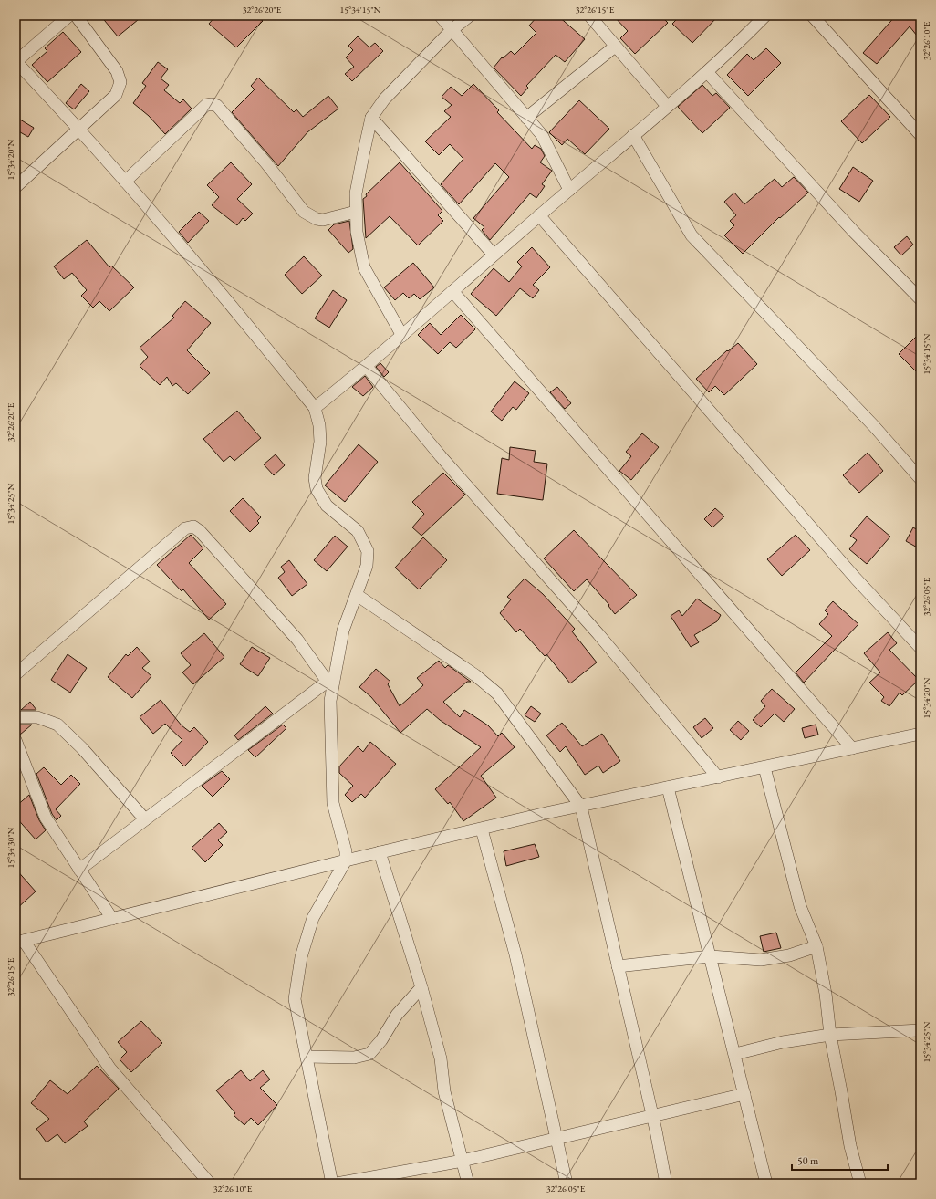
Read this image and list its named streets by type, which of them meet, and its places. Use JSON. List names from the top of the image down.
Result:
{
  "scale_bar": "50 m",
  "coordinates": [
    "32°26'20\"E",
    "15°34'15\"N",
    "32°26'15\"E",
    "32°26'10\"E",
    "15°34'20\"N",
    "15°34'25\"N",
    "32°26'05\"E",
    "15°34'30\"N"
  ]
}
